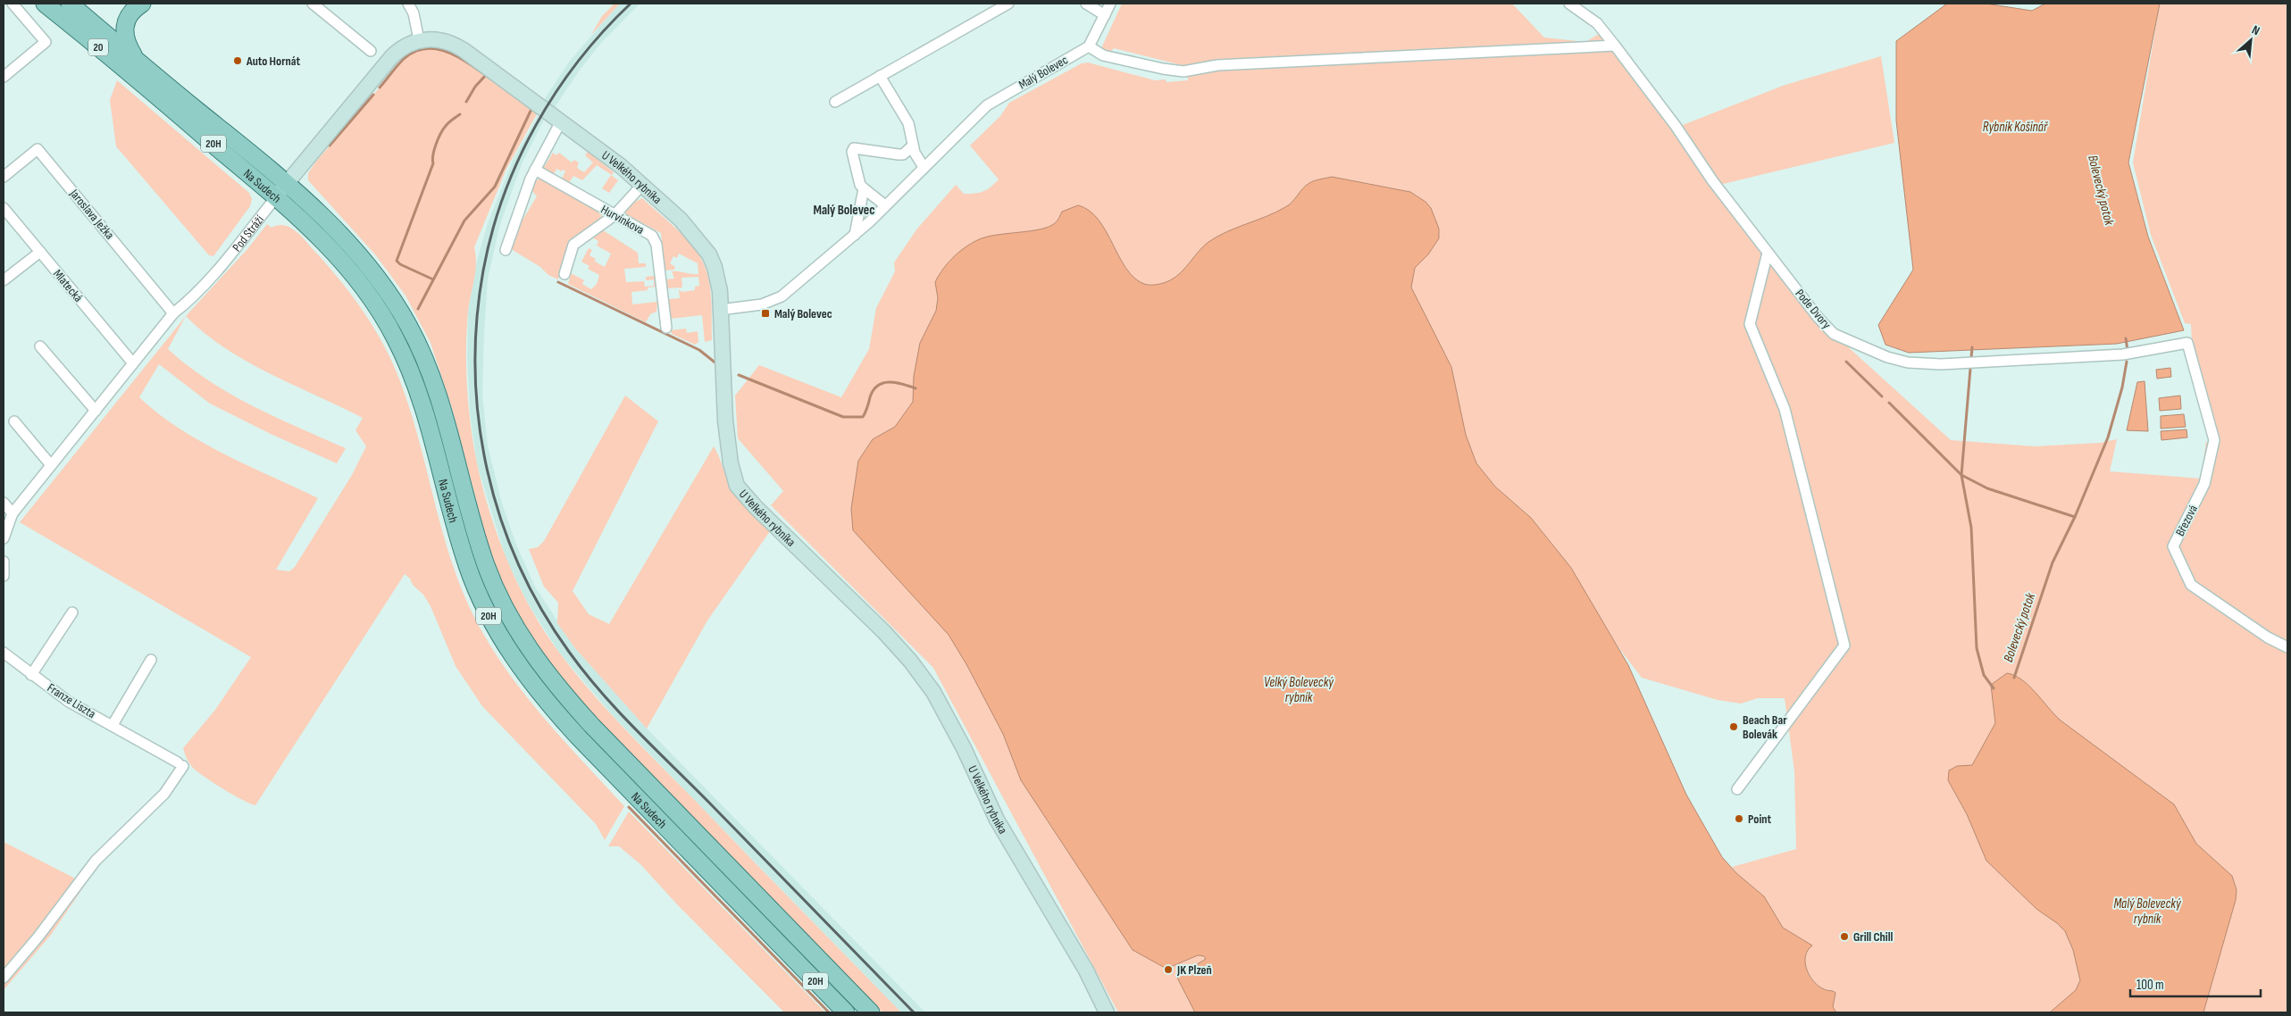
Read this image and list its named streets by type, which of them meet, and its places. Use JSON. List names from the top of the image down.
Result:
{
  "streets": {
    "main road": ["20", "20H", "Na Sudech"],
    "street": [
      "Malý Bolevec",
      "U Velkého rybníka",
      "Jaroslava Ježka",
      "Hurvínkova",
      "Pod Stráží",
      "Mlatecká",
      "Pode Dvory",
      "Březová",
      "Franze Liszta"
    ]
  },
  "crossings": [
    ["Malý Bolevec", "U Velkého rybníka"],
    ["U Velkého rybníka", "Pod Stráží"],
    ["Na Sudech", "Pod Stráží"],
    ["Jaroslava Ježka", "Pod Stráží"],
    ["Pod Stráží", "Mlatecká"],
    ["Pode Dvory", "Březová"]
  ],
  "districts": ["Malý Bolevec"],
  "water": [
    "Rybník Košinář",
    "Bolevecký potok",
    "Velký Bolevecký rybník",
    "Malý Bolevecký rybník"
  ],
  "places": {
    "other": [
      "Auto Hornát",
      "Beach Bar Bolevák",
      "Point",
      "Grill Chill",
      "JK Plzeň"
    ],
    "transit": ["Malý Bolevec"]
  },
  "scale_bar": "100 m",
  "north": "top right"
}
